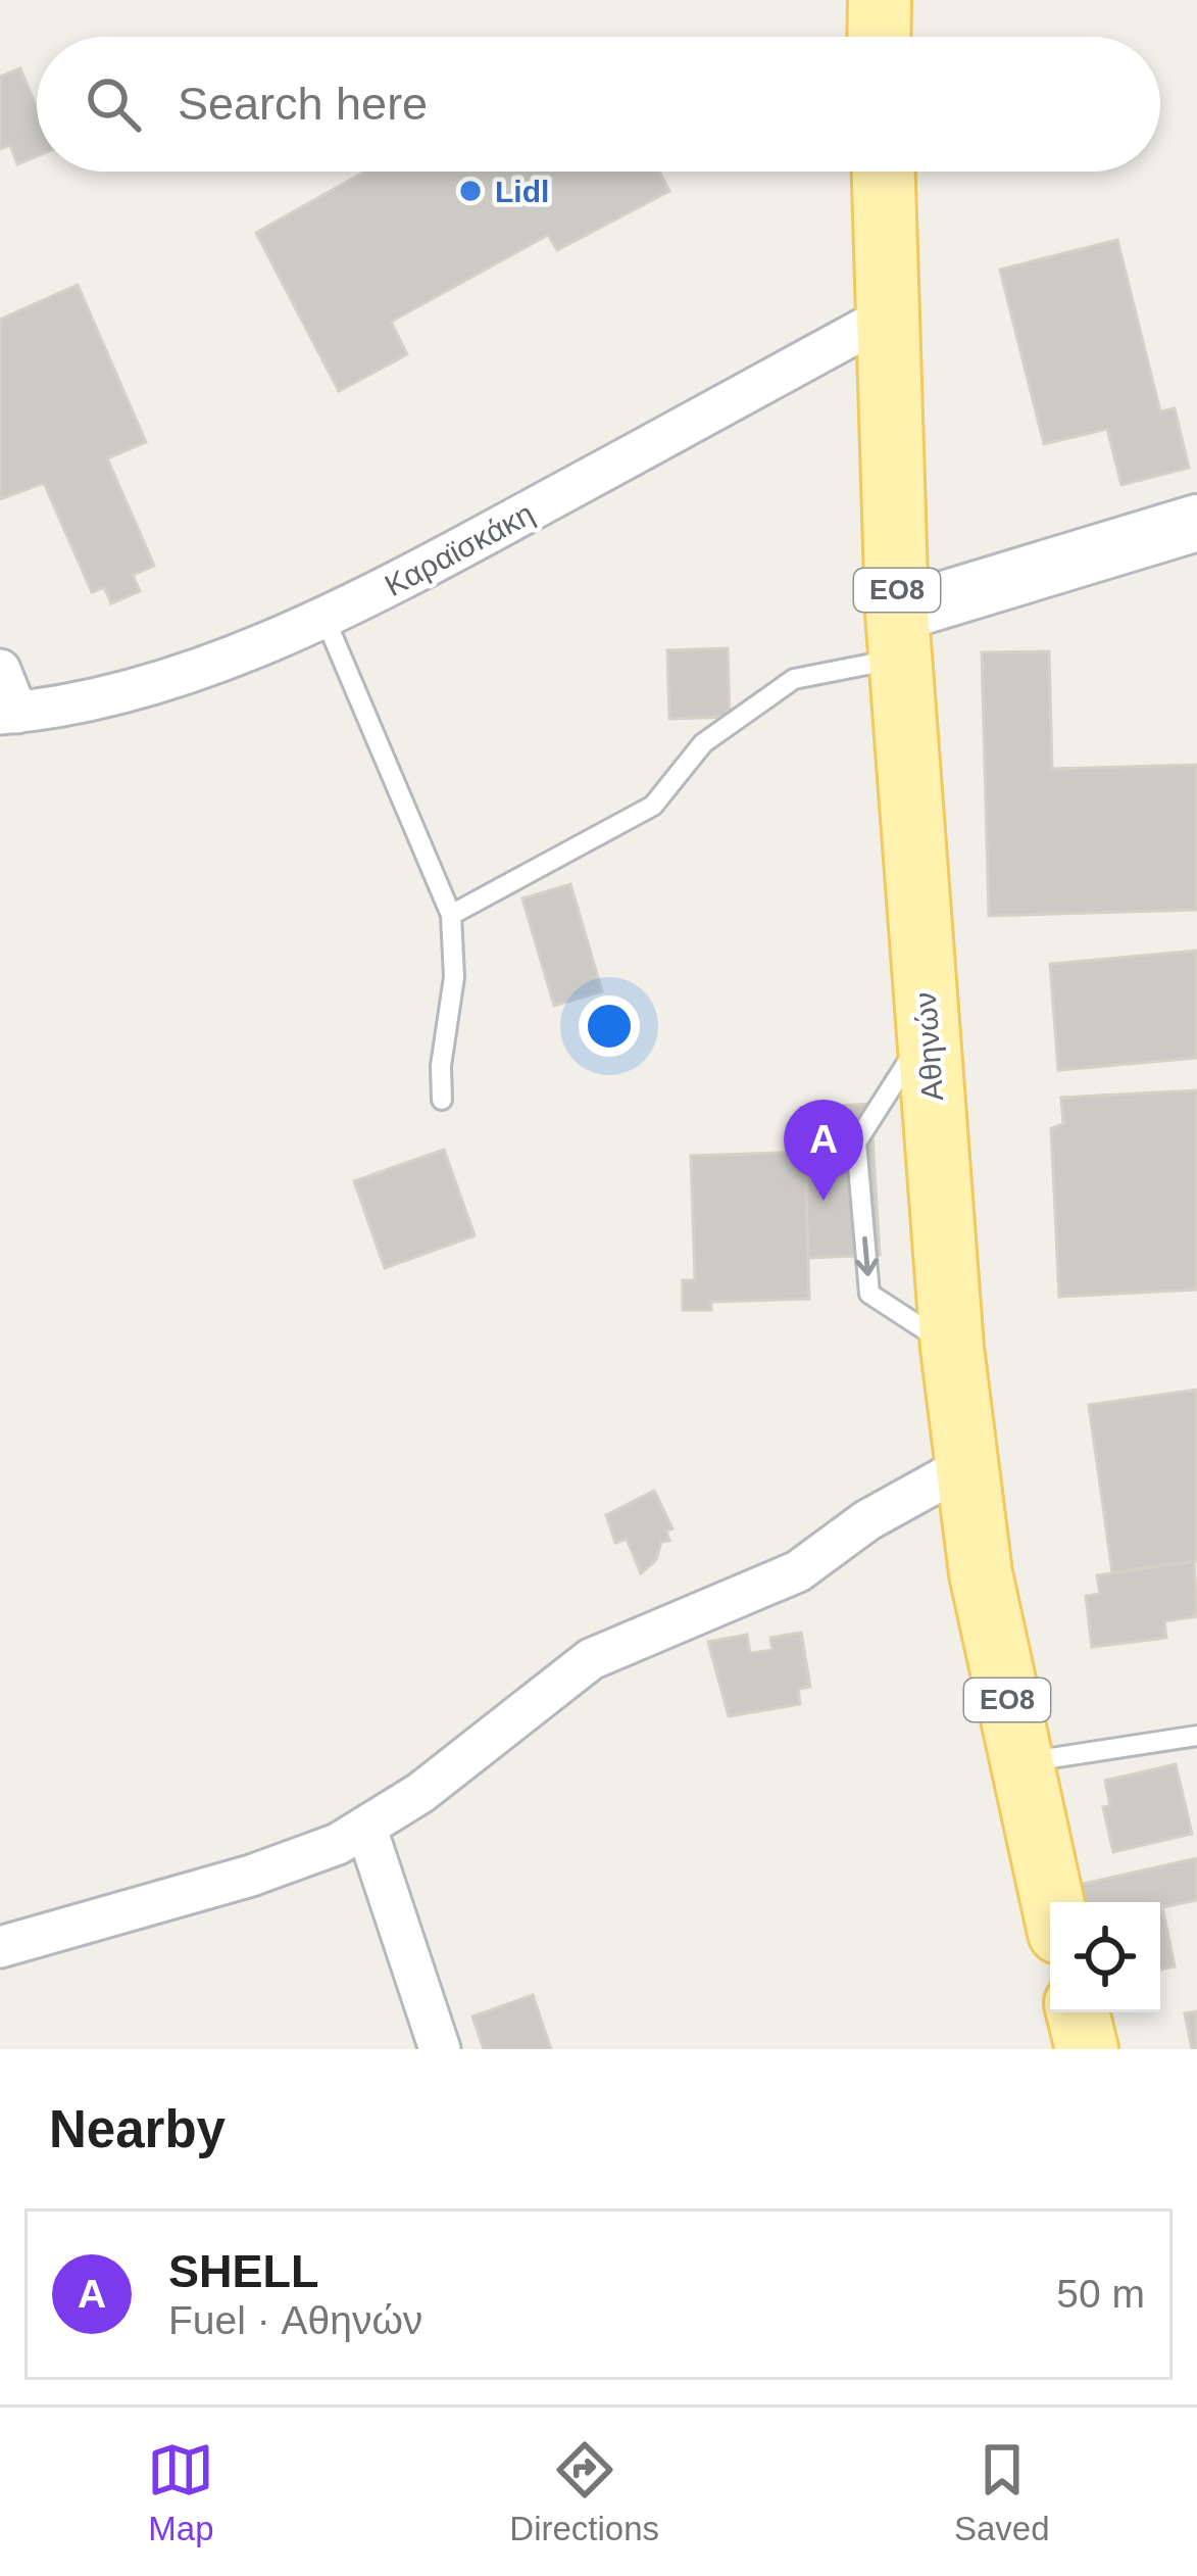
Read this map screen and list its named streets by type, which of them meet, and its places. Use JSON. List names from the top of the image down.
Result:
{
  "streets": {
    "main road": ["ΕΟ8", "Αθηνών"],
    "street": ["Καραϊσκάκη"]
  },
  "crossings": [
    ["Καραϊσκάκη", "Αθηνών"]
  ],
  "places": ["Lidl"],
  "page": {
    "search": "Search here",
    "pins": "A",
    "heading": "Nearby",
    "list": [
      {
        "mark": "A",
        "name": "SHELL",
        "note": "Fuel · Αθηνών",
        "value": "50 m"
      }
    ],
    "nav": ["Map", "Directions", "Saved"]
  }
}
